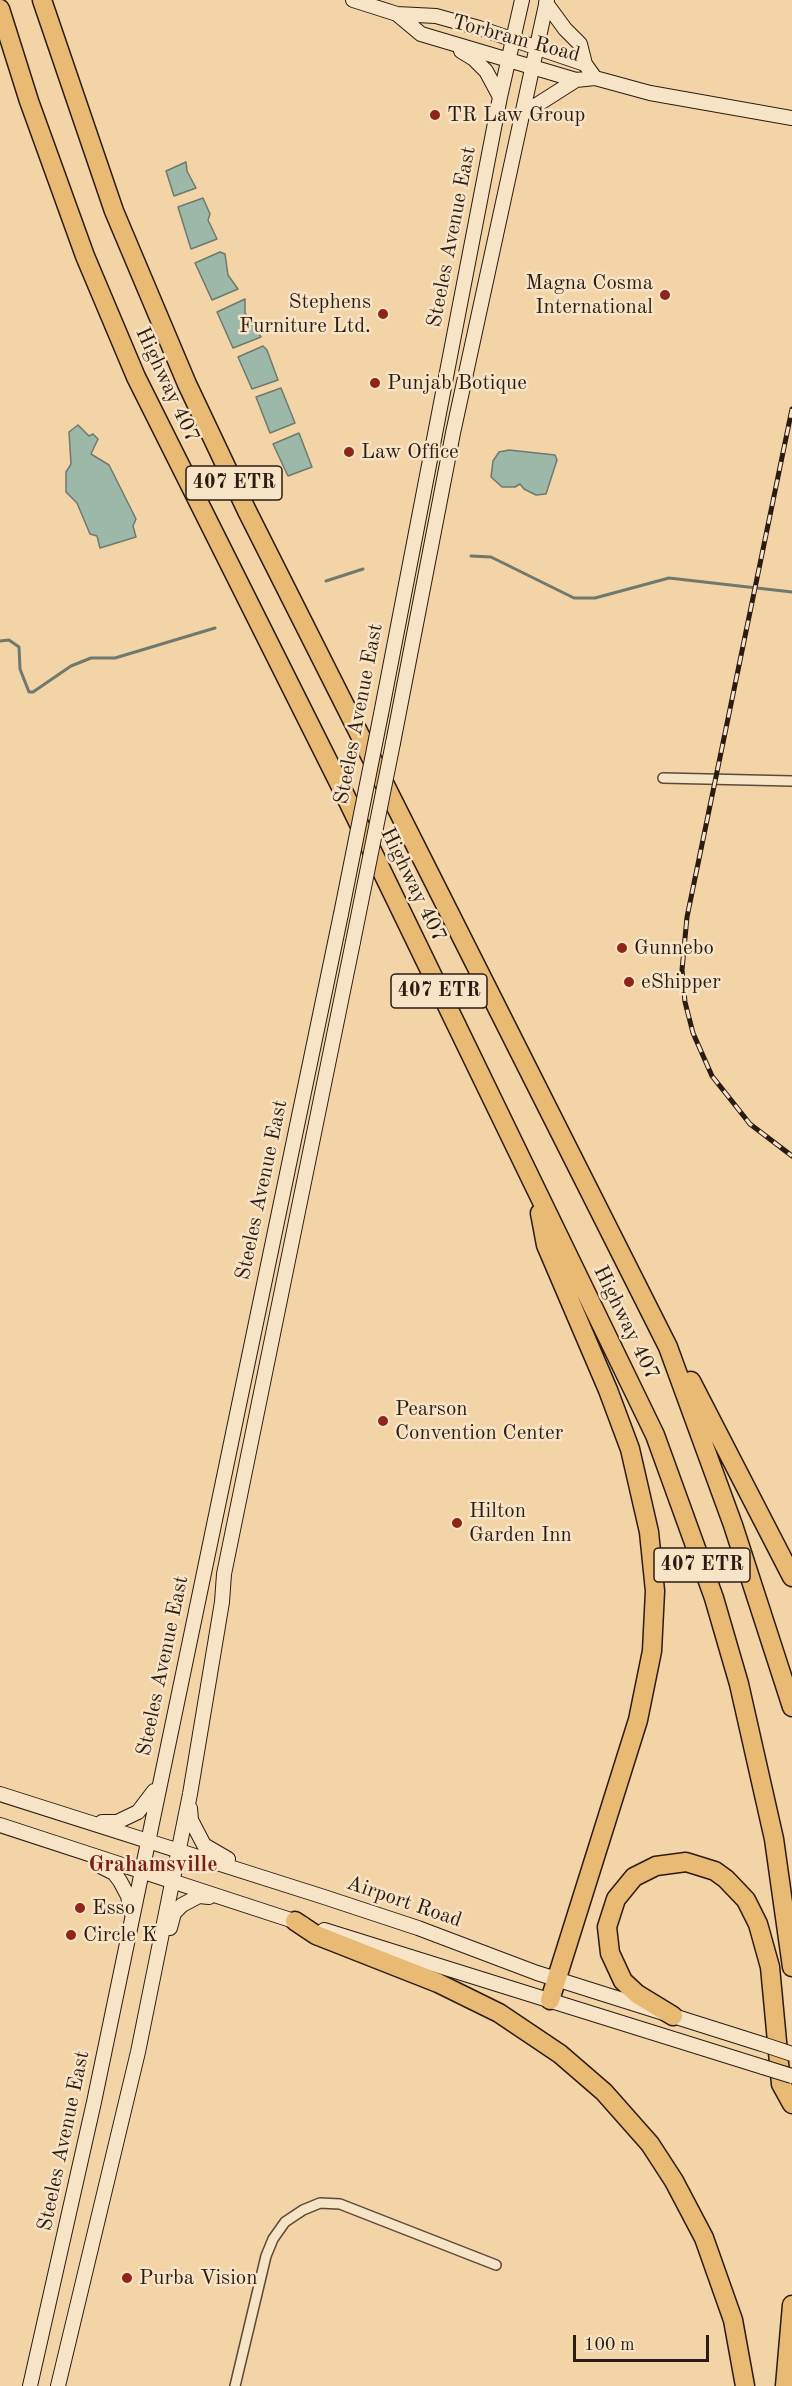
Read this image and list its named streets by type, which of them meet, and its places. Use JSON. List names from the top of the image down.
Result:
{
  "streets": {
    "highway": ["Highway 407", "407 ETR"],
    "main road": ["Torbram Road", "Steeles Avenue East", "Airport Road"]
  },
  "crossings": [
    ["Torbram Road", "Steeles Avenue East"],
    ["Steeles Avenue East", "Airport Road"]
  ],
  "districts": ["Grahamsville"],
  "places": [
    "TR Law Group",
    "Magna Cosma International",
    "Stephens Furniture Ltd.",
    "Punjab Botique",
    "Law Office",
    "Gunnebo",
    "eShipper",
    "Pearson Convention Center",
    "Hilton Garden Inn",
    "Esso",
    "Circle K",
    "Purba Vision"
  ],
  "scale_bar": "100 m"
}
